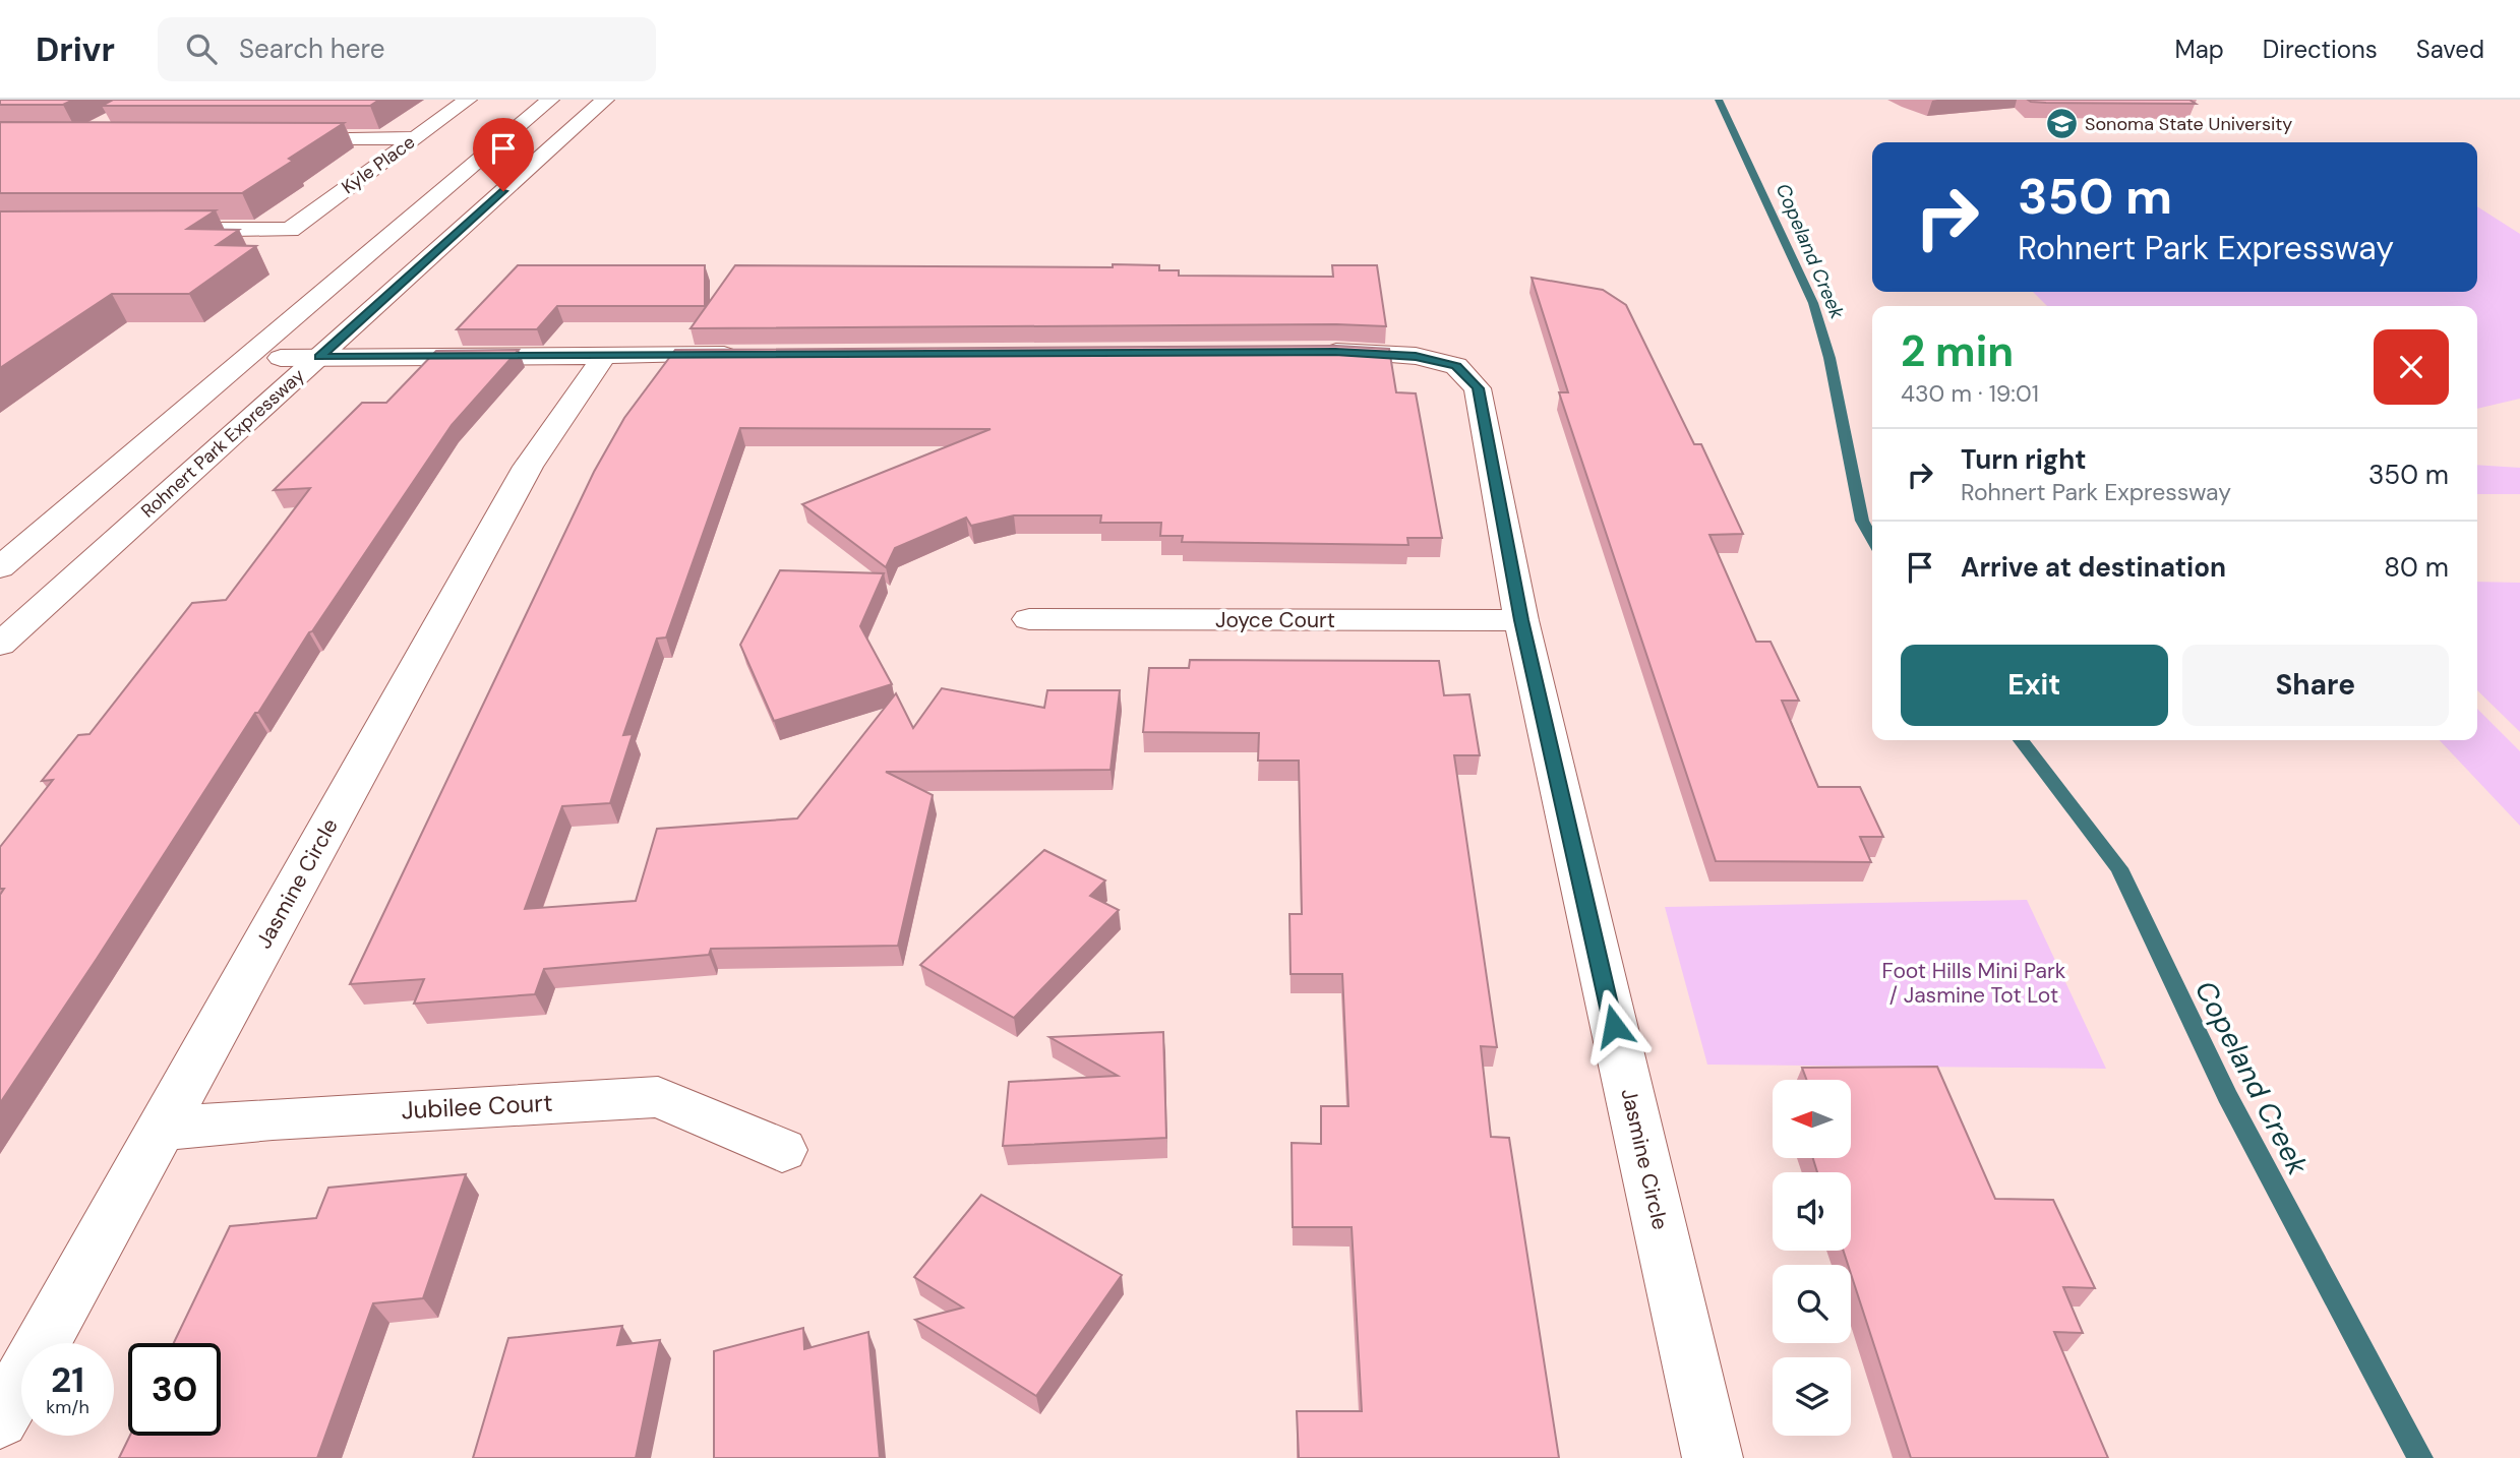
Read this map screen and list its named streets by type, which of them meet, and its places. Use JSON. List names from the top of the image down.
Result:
{
  "streets": {
    "street": [
      "Kyle Place",
      "Rohnert Park Expressway",
      "Joyce Court",
      "Jasmine Circle",
      "Jubilee Court"
    ]
  },
  "crossings": [
    ["Joyce Court", "Jasmine Circle"],
    ["Jasmine Circle", "Jubilee Court"]
  ],
  "water": ["Copeland Creek"],
  "parks": ["Foot Hills Mini Park / Jasmine Tot Lot"],
  "places": {
    "school or university": ["Sonoma State University"]
  },
  "north": "left",
  "page": {
    "header": "Drivr",
    "search": "Search here",
    "nav": ["Map", "Directions", "Saved"],
    "turn": ["350 m", "Rohnert Park Expressway"],
    "heading": ["2 min", "430 m · 19:01"],
    "list": [
      {
        "name": "Turn right",
        "note": "Rohnert Park Expressway",
        "value": "350 m"
      },
      {
        "name": "Arrive at destination",
        "value": "80 m"
      }
    ],
    "buttons": ["Exit", "Share"],
    "speed": "21 km/h",
    "limit": "30"
  }
}
